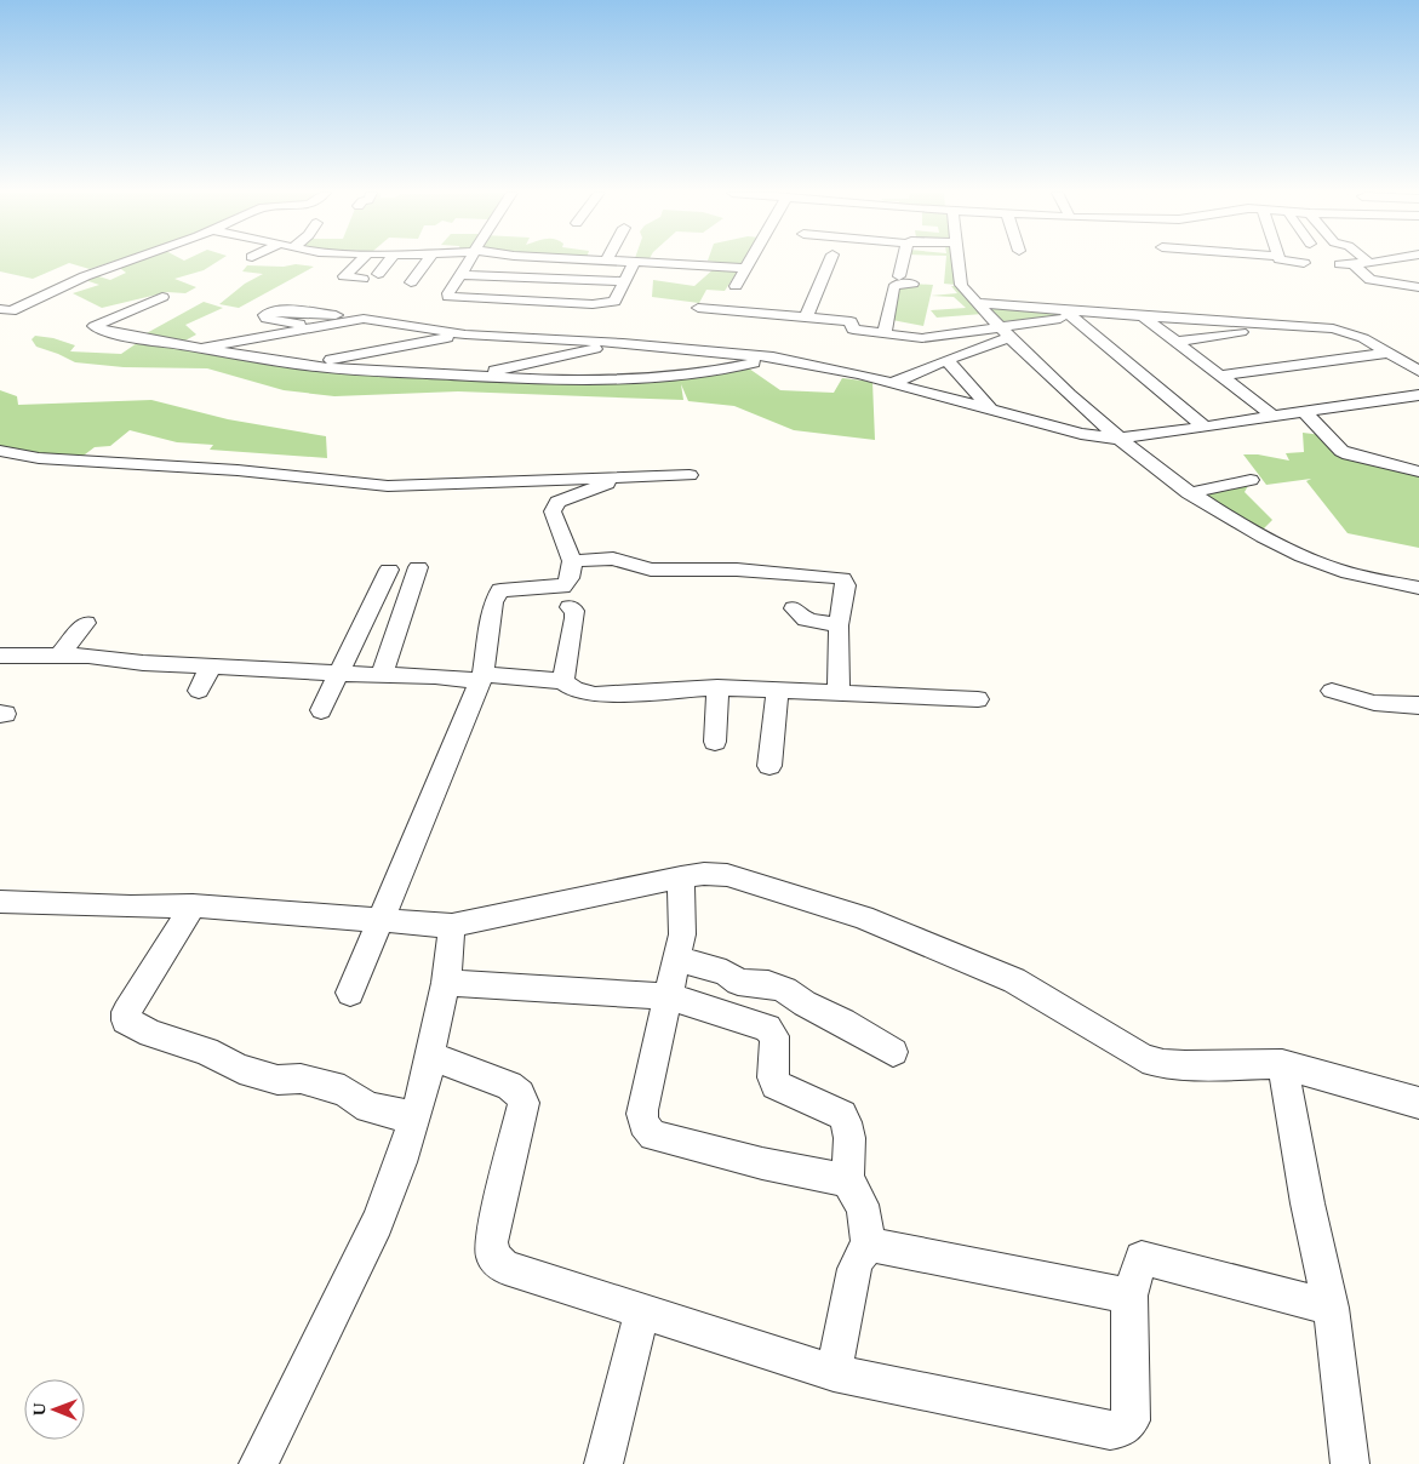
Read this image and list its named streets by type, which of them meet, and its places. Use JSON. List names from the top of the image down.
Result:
{
  "north": "left"
}
